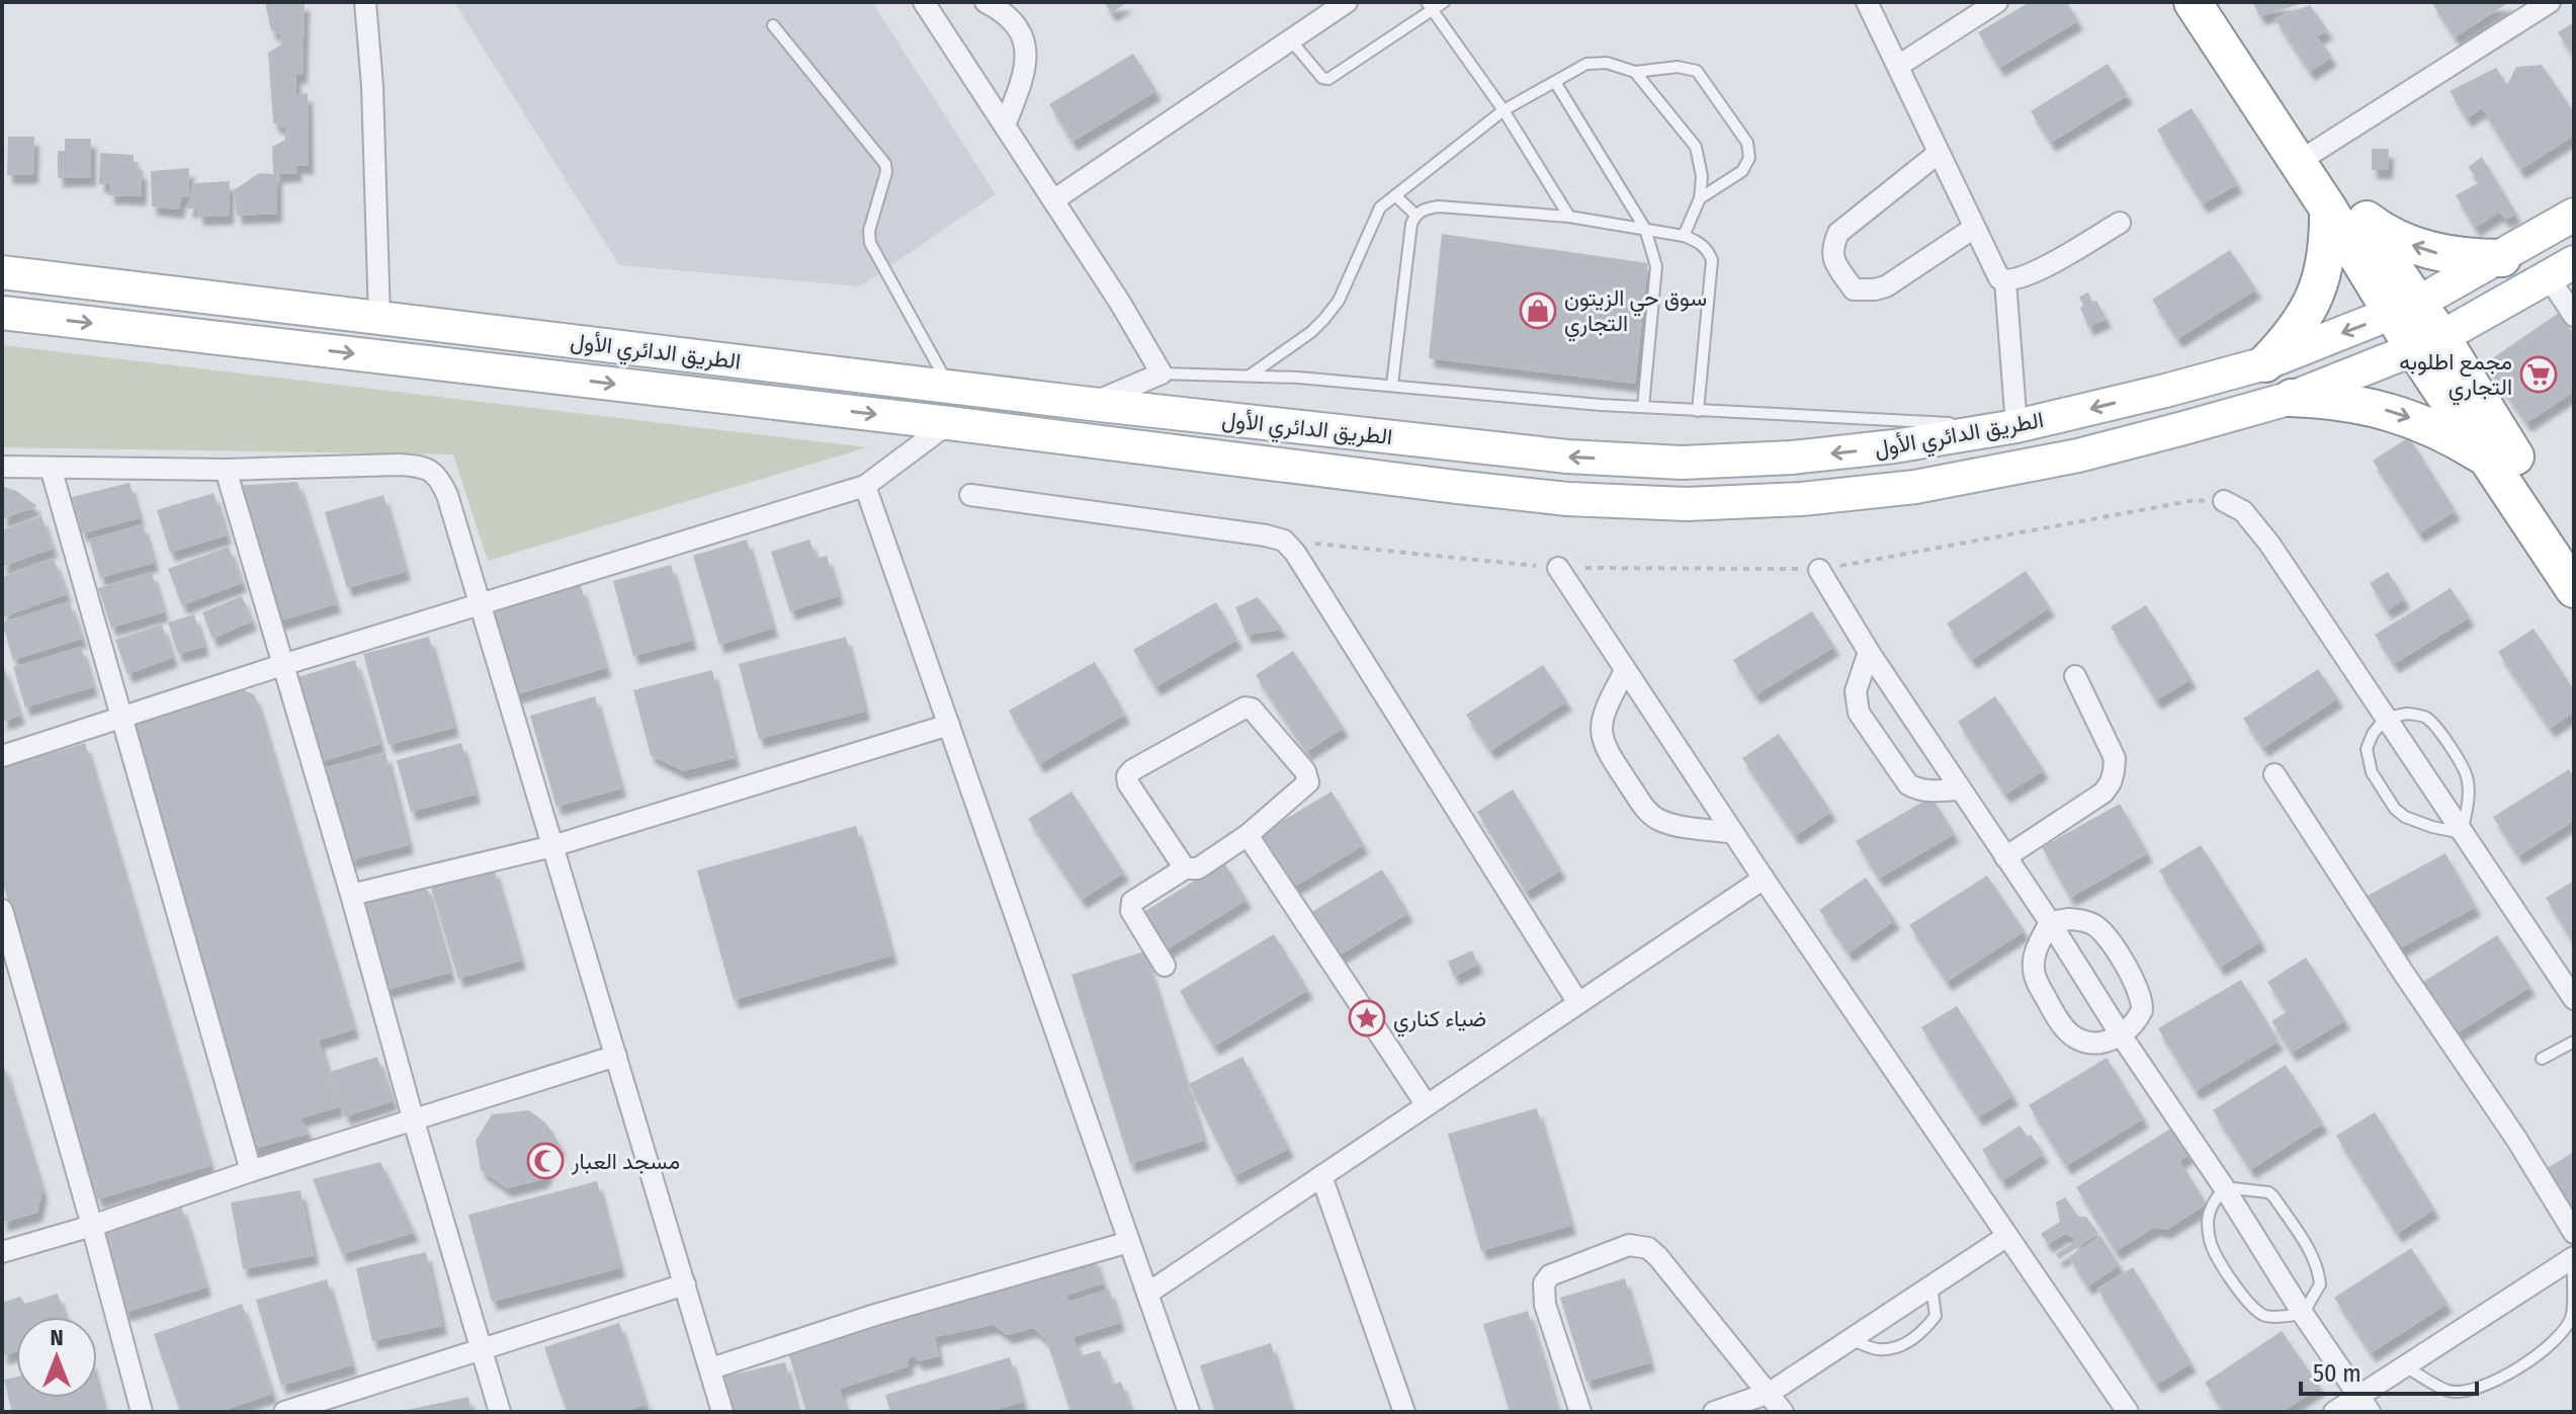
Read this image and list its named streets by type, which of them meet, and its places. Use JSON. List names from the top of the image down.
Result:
{
  "streets": {
    "main road": ["الطريق الدائري الأول"]
  },
  "places": {
    "shop": ["سوق حي الزيتون التجاري"],
    "supermarket": ["مجمع اطلوبه التجاري"],
    "place": ["ضياء كناري"],
    "mosque": ["مسجد العبار"]
  },
  "scale_bar": "50 m",
  "north": "top"
}
